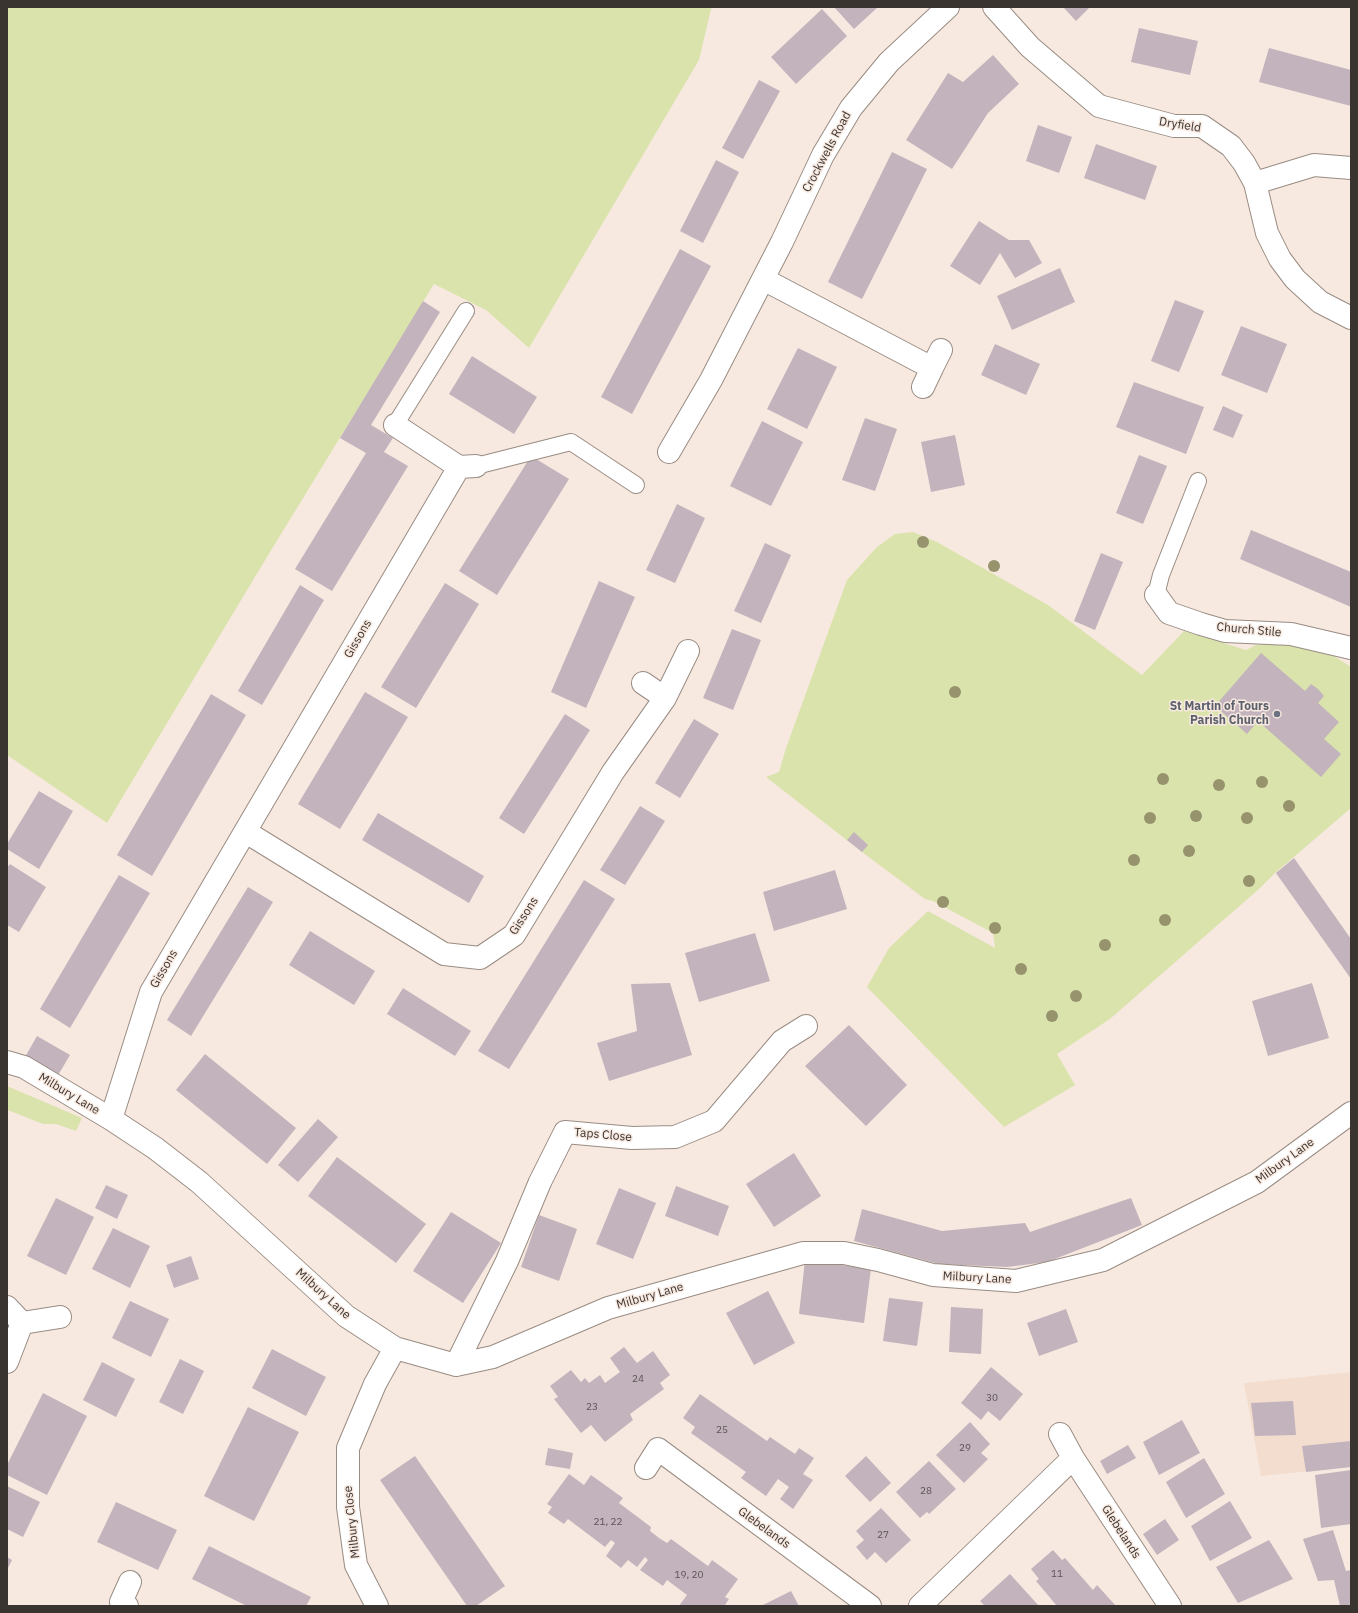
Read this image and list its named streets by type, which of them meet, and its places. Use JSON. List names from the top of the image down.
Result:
{
  "streets": {
    "street": [
      "Dryfield",
      "Crockwells Road",
      "Church Stile",
      "Gissons",
      "Milbury Lane",
      "Taps Close",
      "Milbury Close",
      "Glebelands"
    ]
  },
  "crossings": [
    ["Gissons", "Milbury Lane"],
    ["Milbury Lane", "Taps Close"],
    ["Milbury Lane", "Milbury Close"]
  ],
  "places": ["St Martin of Tours Parish Church"],
  "house_numbers": [
    "24",
    "30",
    "23",
    "25",
    "29",
    "28",
    "21, 22",
    "27",
    "11",
    "19, 20"
  ]
}
